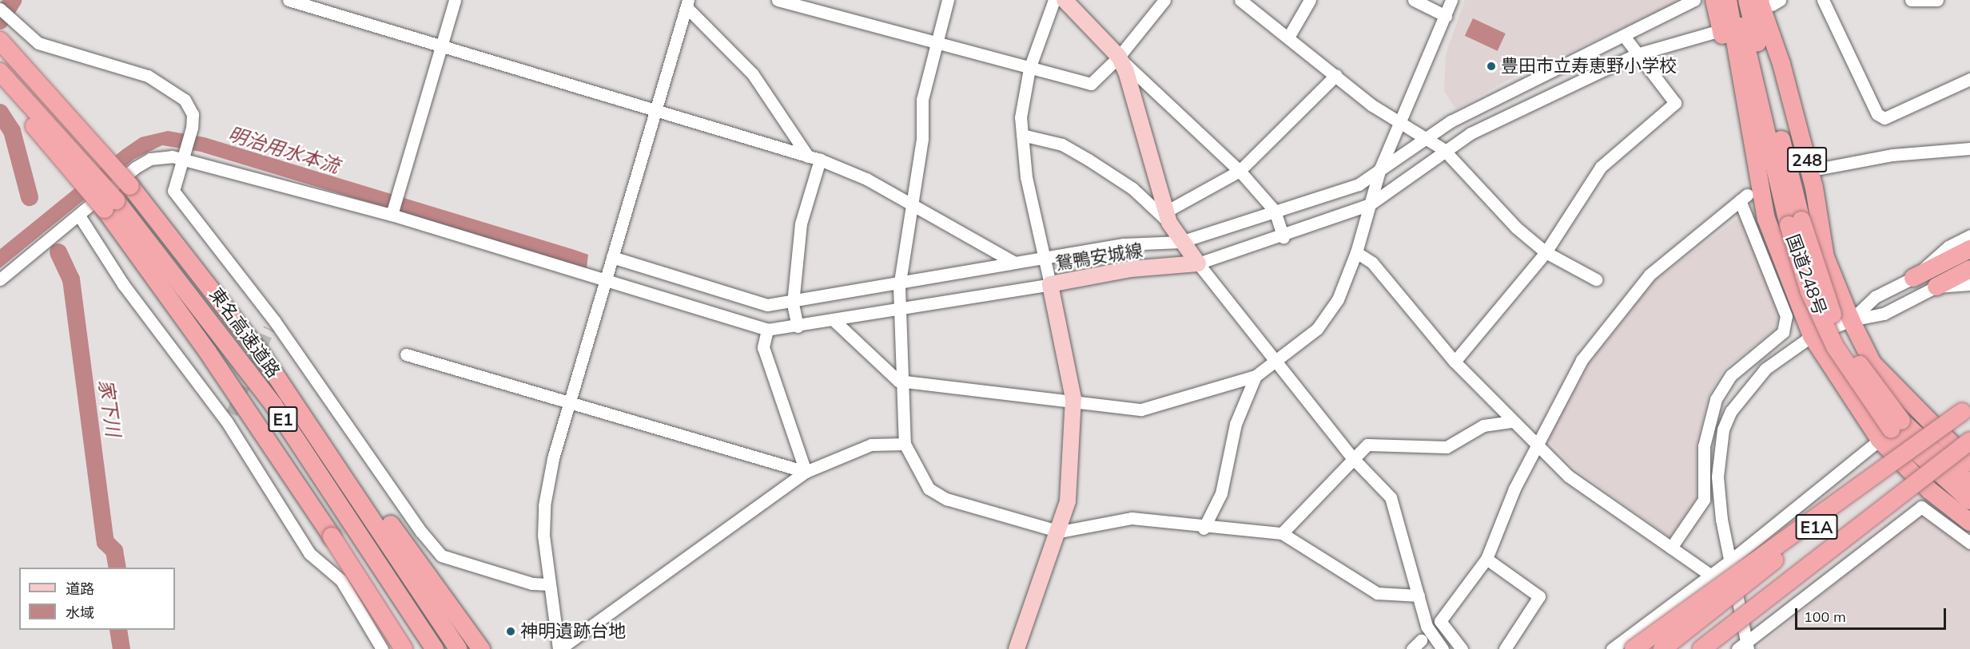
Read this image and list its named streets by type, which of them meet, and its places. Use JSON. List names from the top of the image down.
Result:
{
  "streets": {
    "highway": [
      "248",
      "国道248号",
      "東名高速道路",
      "E1",
      "E1A"
    ],
    "main road": ["鴛鴨安城線"]
  },
  "crossings": [
    ["248", "国道248号"]
  ],
  "water": ["明治用水本流", "家下川"],
  "places": ["豊田市立寿恵野小学校", "神明遺跡台地"],
  "legend": ["道路", "水域"],
  "scale_bar": "100 m"
}
